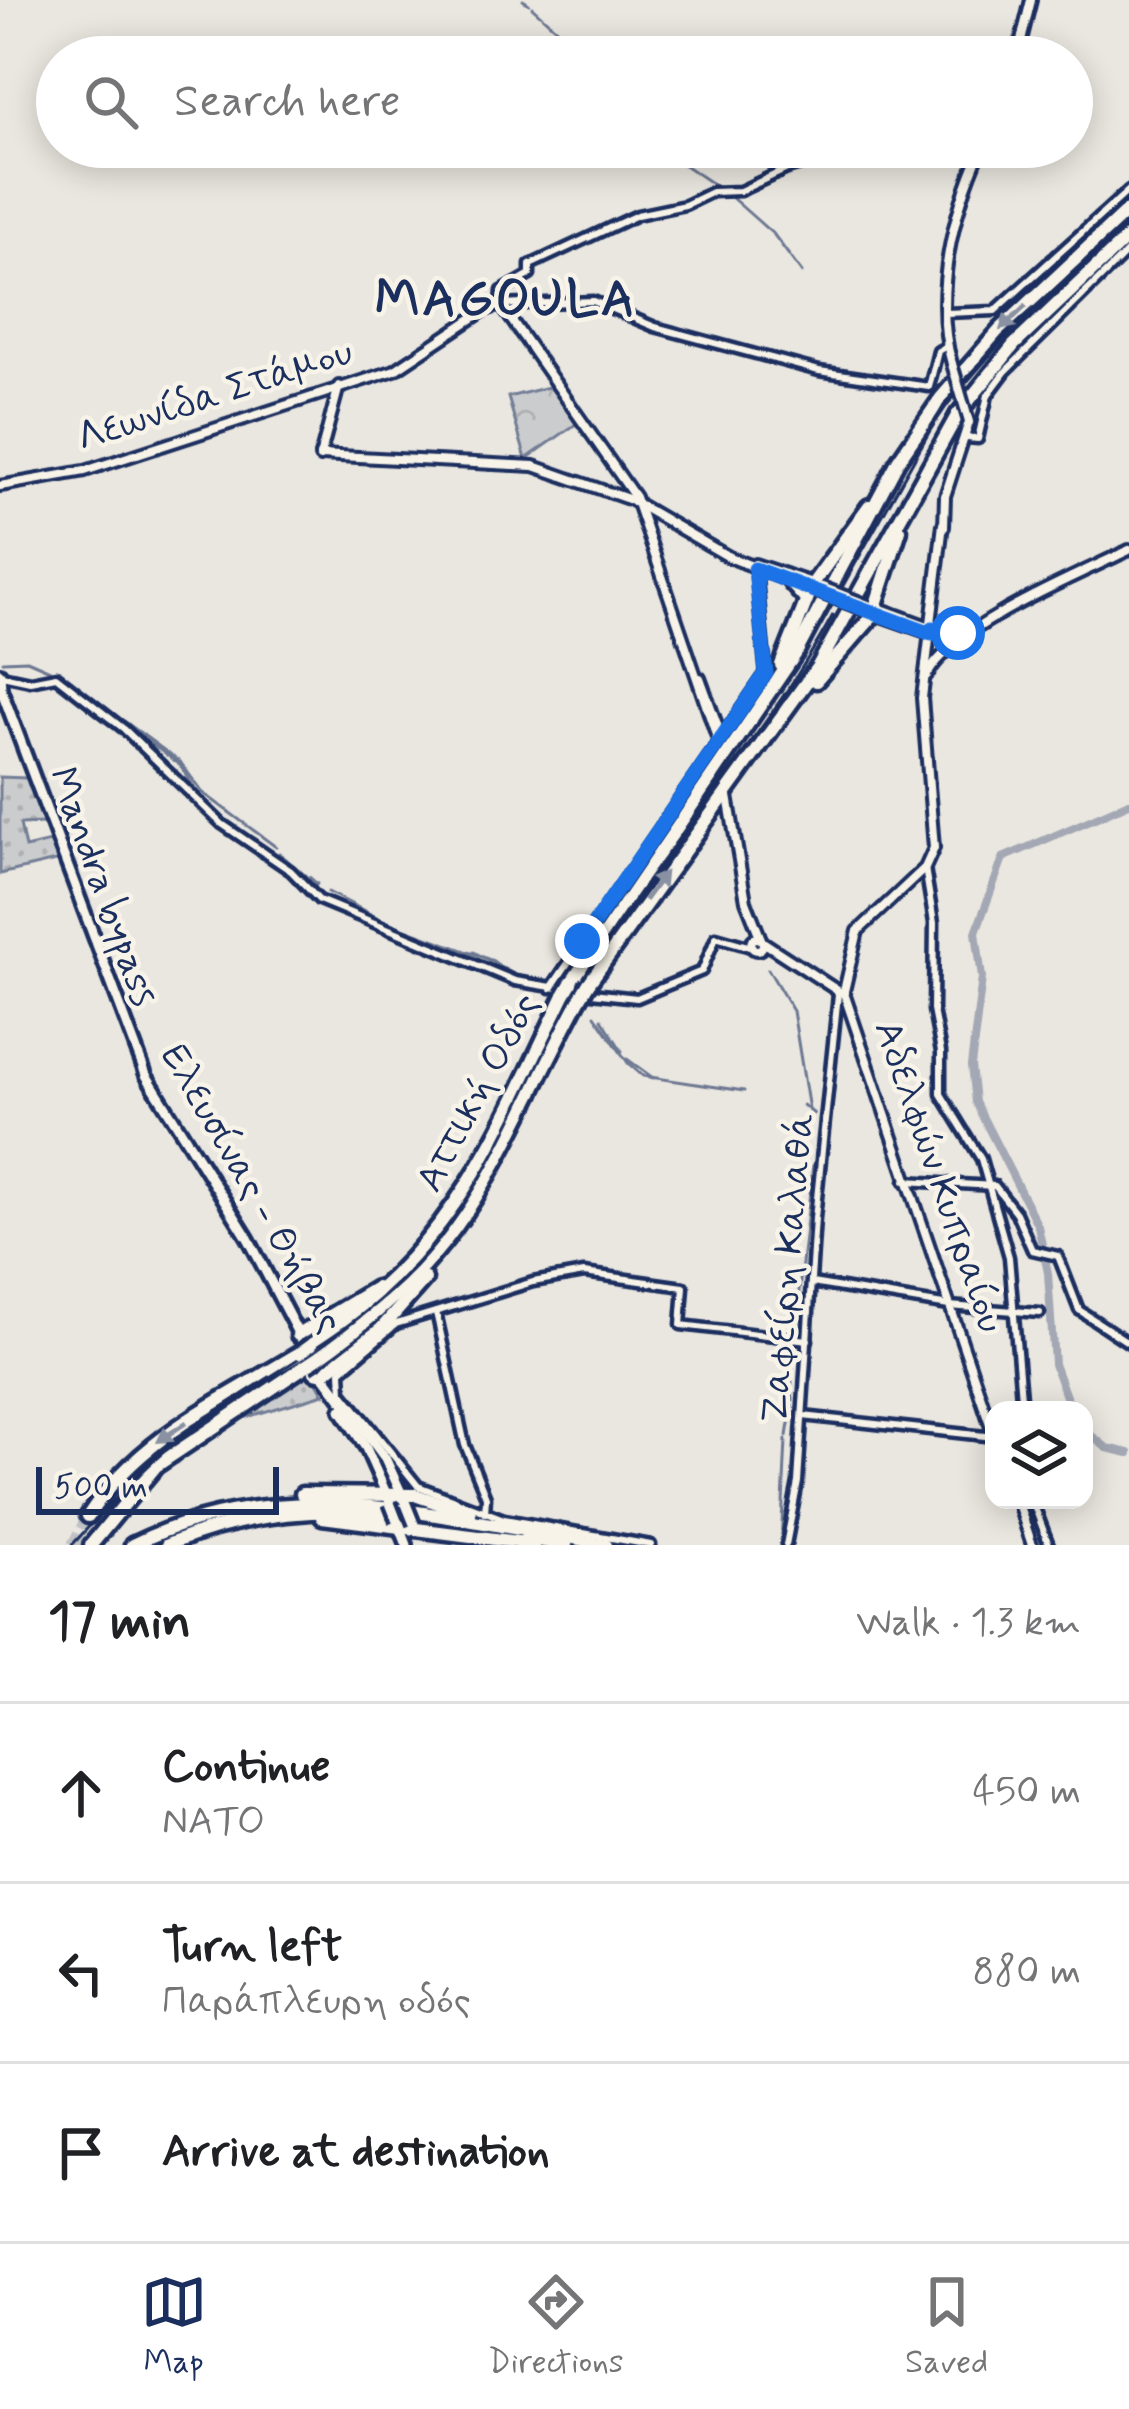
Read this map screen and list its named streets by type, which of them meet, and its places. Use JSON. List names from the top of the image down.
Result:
{
  "streets": {
    "highway": ["Αττική Οδός"],
    "main road": [
      "Λεωνίδα Στάμου",
      "Mandra bypass",
      "Αδελφών Κυπραίου",
      "Ελευσίνας - Θήβας"
    ],
    "street": ["Ζαφείρη Καλαθά"]
  },
  "crossings": [
    ["Mandra bypass", "Αττική Οδός"],
    ["Mandra bypass", "Ελευσίνας - Θήβας"],
    ["Αττική Οδός", "Ελευσίνας - Θήβας"],
    ["Αδελφών Κυπραίου", "Ζαφείρη Καλαθά"]
  ],
  "districts": ["MAGOULA"],
  "scale_bar": "500 m",
  "page": {
    "search": "Search here",
    "scale": "500 m",
    "heading": ["17 min", "Walk · 1.3 km"],
    "list": [
      ["Continue", "ΝΑΤΟ", "450 m"],
      ["Turn left", "Παράπλευρη οδός", "880 m"],
      "Arrive at destination"
    ],
    "nav": ["Map", "Directions", "Saved"]
  }
}
